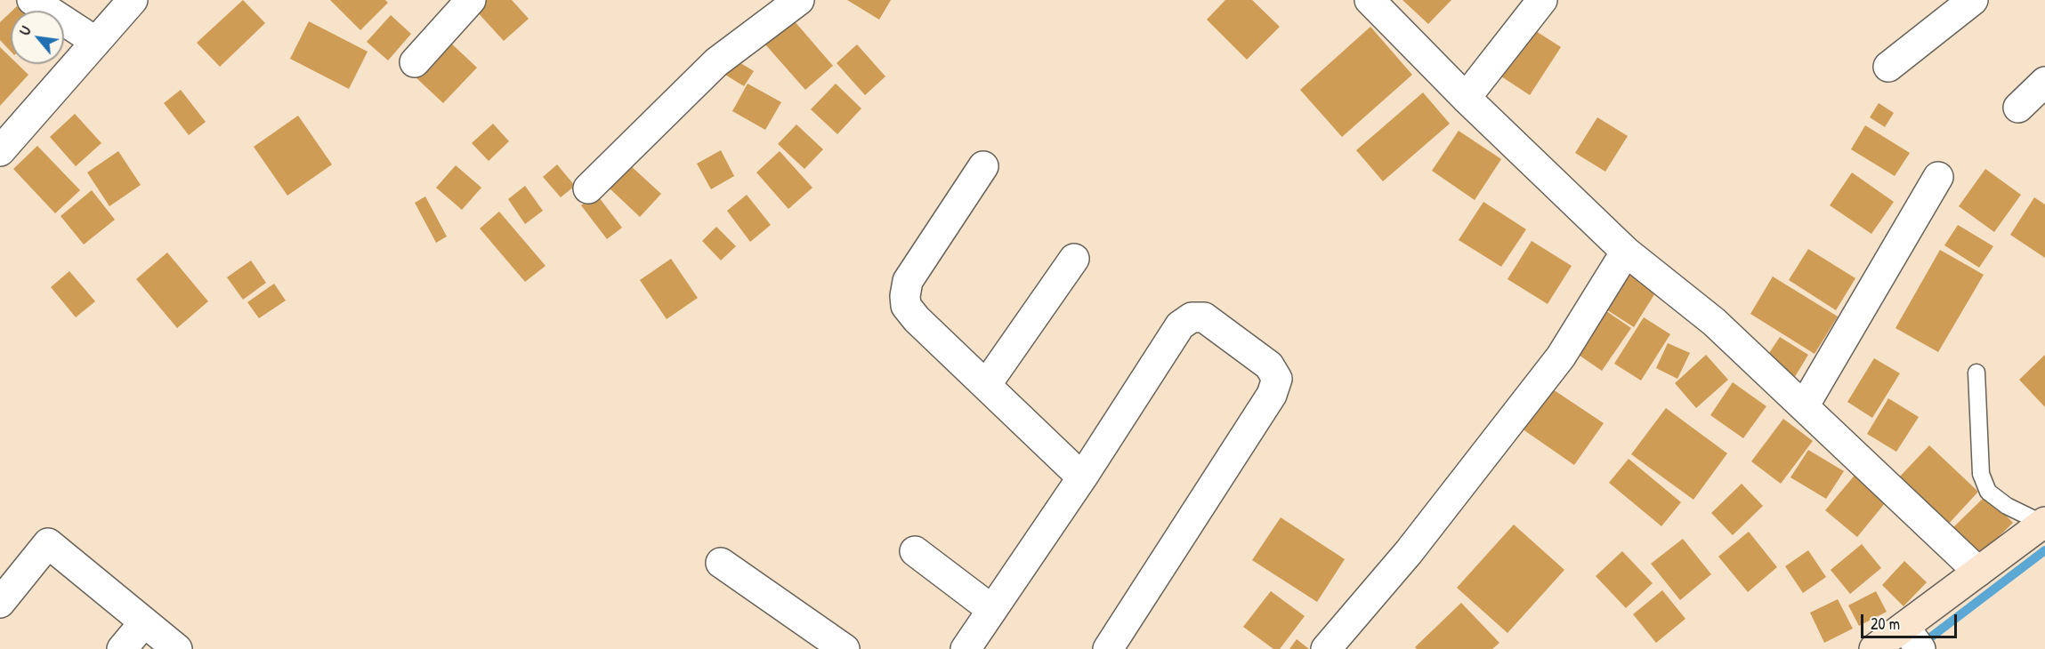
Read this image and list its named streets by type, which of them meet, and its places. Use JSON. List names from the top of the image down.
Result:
{
  "scale_bar": "20 m",
  "north": "top left"
}
